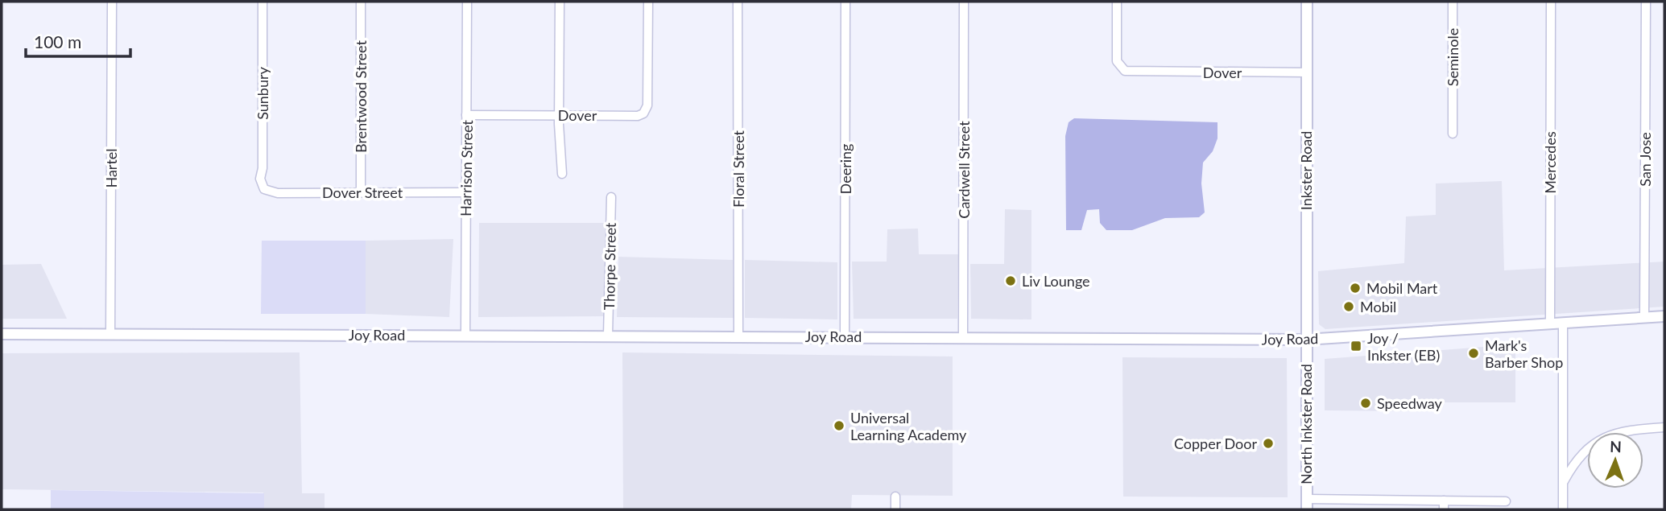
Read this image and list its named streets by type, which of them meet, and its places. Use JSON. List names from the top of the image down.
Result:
{
  "streets": {
    "main road": ["Inkster Road", "Joy Road", "North Inkster Road"],
    "street": [
      "Seminole",
      "Dover",
      "Sunbury",
      "Brentwood Street",
      "San Jose",
      "Mercedes",
      "Hartel",
      "Harrison Street",
      "Floral Street",
      "Deering",
      "Cardwell Street",
      "Dover Street",
      "Thorpe Street"
    ]
  },
  "crossings": [
    ["Dover", "Harrison Street"],
    ["Dover", "Inkster Road"],
    ["Sunbury", "Dover Street"],
    ["Brentwood Street", "Dover Street"],
    ["San Jose", "Joy Road"],
    ["Mercedes", "Joy Road"],
    ["Hartel", "Joy Road"],
    ["Harrison Street", "Dover Street"],
    ["Harrison Street", "Joy Road"],
    ["Floral Street", "Joy Road"],
    ["Deering", "Joy Road"],
    ["Cardwell Street", "Joy Road"],
    ["Inkster Road", "Joy Road"],
    ["Inkster Road", "North Inkster Road"],
    ["Thorpe Street", "Joy Road"],
    ["Joy Road", "North Inkster Road"]
  ],
  "places": {
    "other": [
      "Liv Lounge",
      "Mobil Mart",
      "Mobil",
      "Mark's Barber Shop",
      "Speedway",
      "Universal Learning Academy",
      "Copper Door"
    ],
    "transit": ["Joy / Inkster (EB)"]
  },
  "scale_bar": "100 m",
  "north": "top"
}
